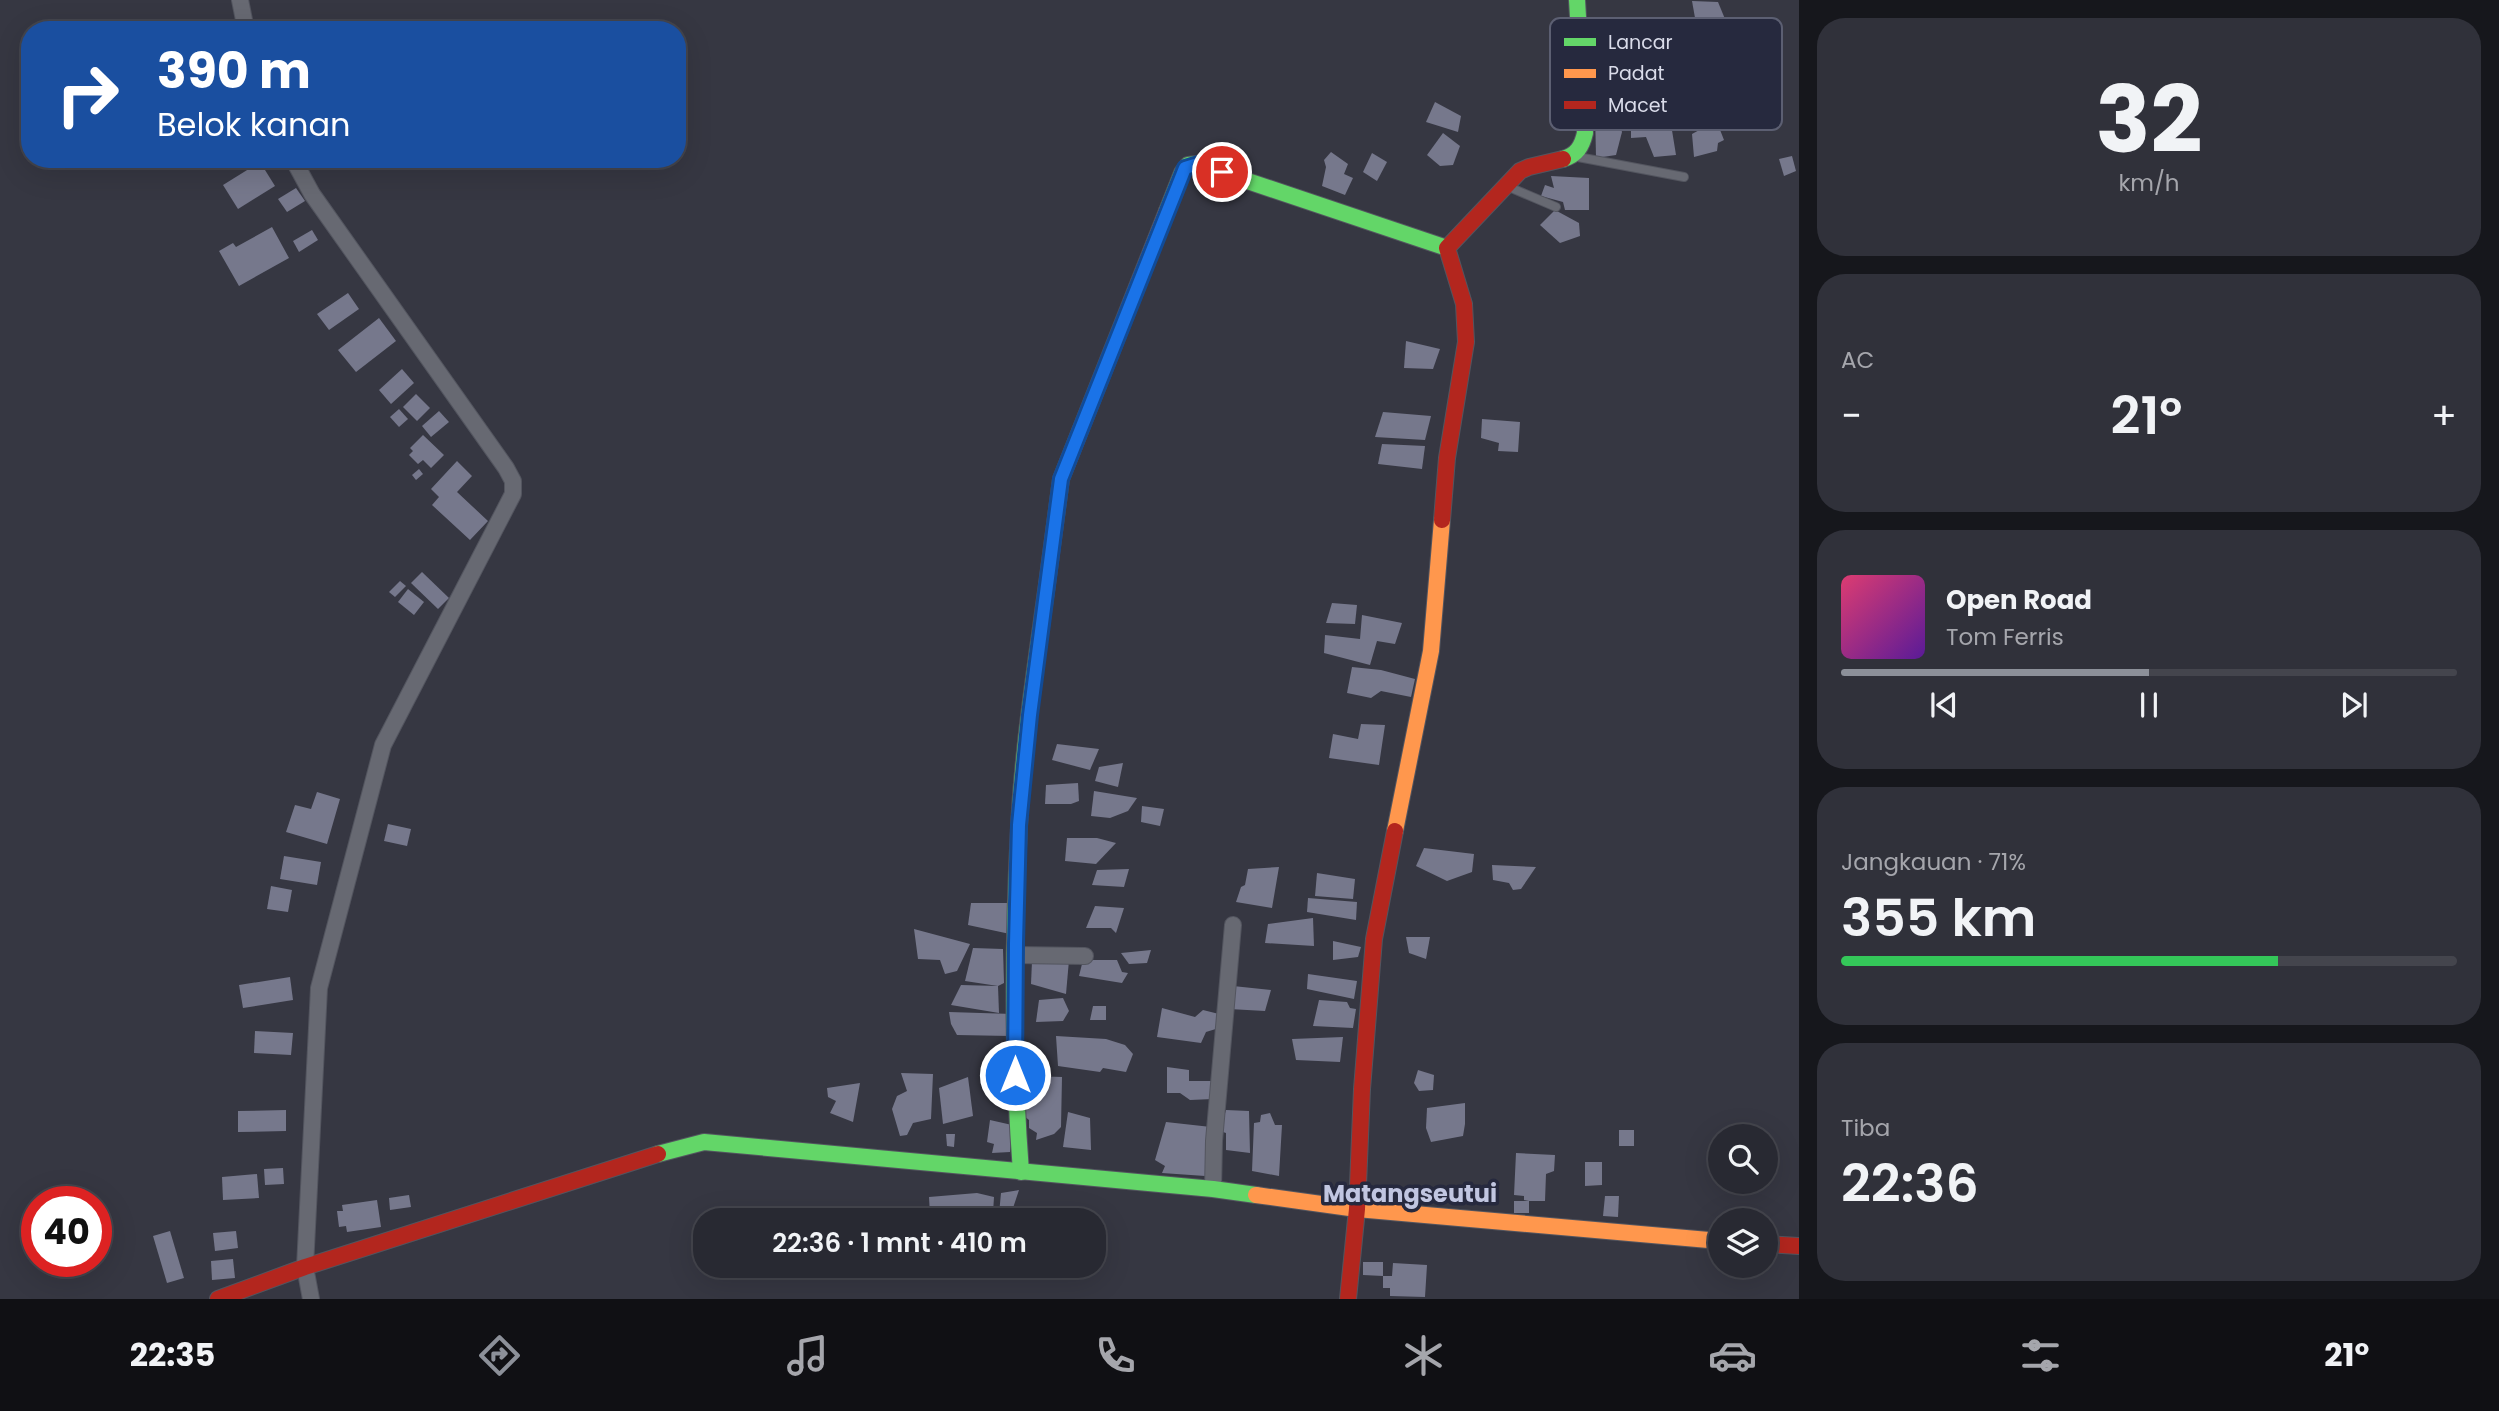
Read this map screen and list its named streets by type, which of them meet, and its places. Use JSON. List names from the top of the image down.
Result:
{
  "districts": ["Matangseutui"],
  "legend": ["Lancar", "Padat", "Macet"],
  "page": {
    "tile": [
      ["32", "km/h"],
      "AC",
      ["Jangkauan · 71%", "355 km"],
      ["Tiba", "22:36"]
    ],
    "turn": ["390 m", "Belok kanan"],
    "heat": ["−", "21°", "+"],
    "song": ["Open Road", "Tom Ferris"],
    "limit": "40",
    "trip": "22:36 · 1 mnt · 410 m",
    "tabs": ["22:35", "21°"]
  }
}
